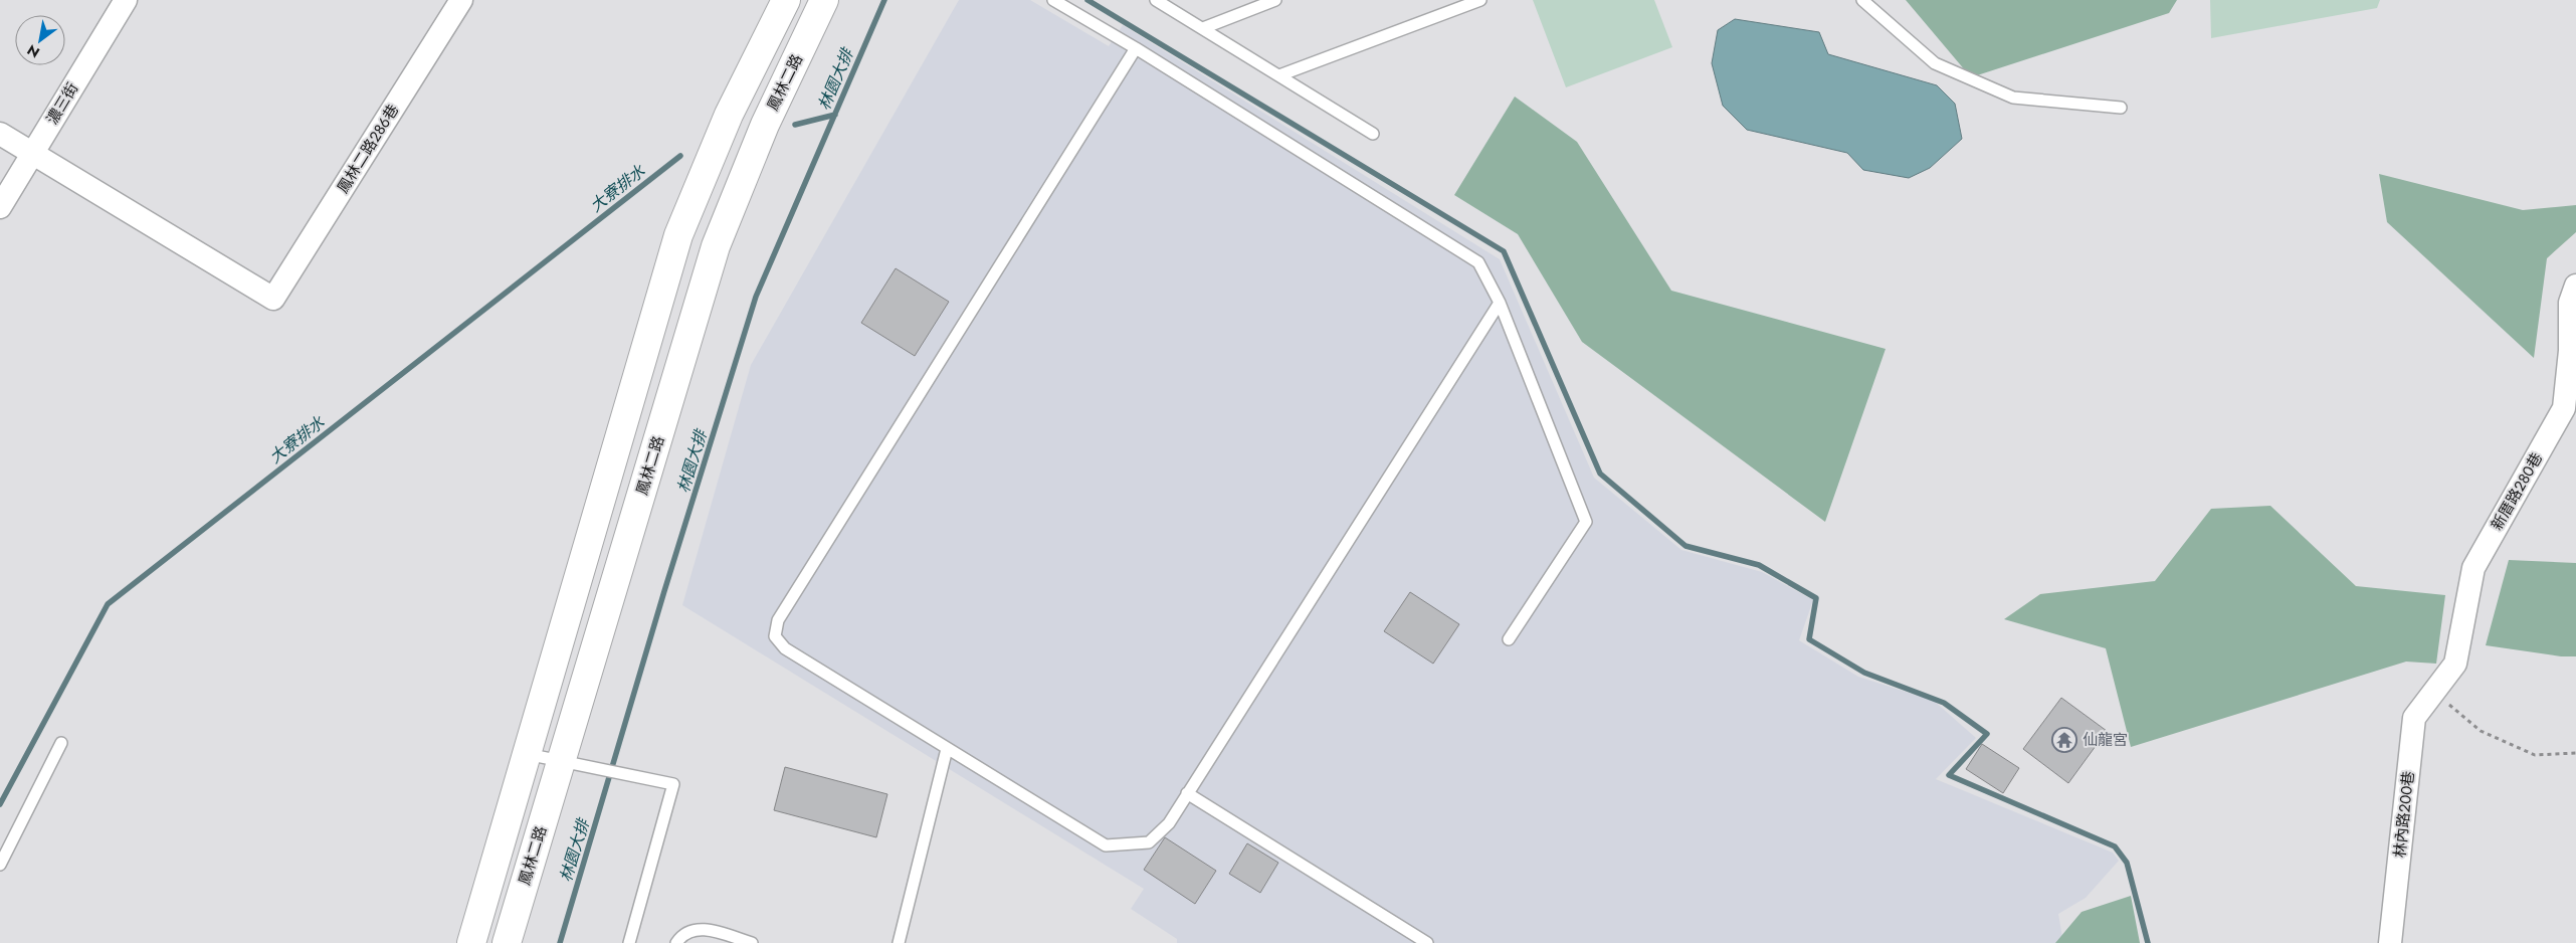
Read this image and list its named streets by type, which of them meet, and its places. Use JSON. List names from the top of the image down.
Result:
{
  "streets": {
    "main road": ["鳳林二路"],
    "street": [
      "濃三街",
      "鳳林二路286巷",
      "新厝路280巷",
      "林內路200巷"
    ]
  },
  "crossings": [
    ["濃三街", "鳳林二路286巷"],
    ["新厝路280巷", "林內路200巷"]
  ],
  "water": ["林園大排", "大寮排水"],
  "places": {
    "temple": ["仙龍宮"]
  },
  "north": "bottom left"
}
